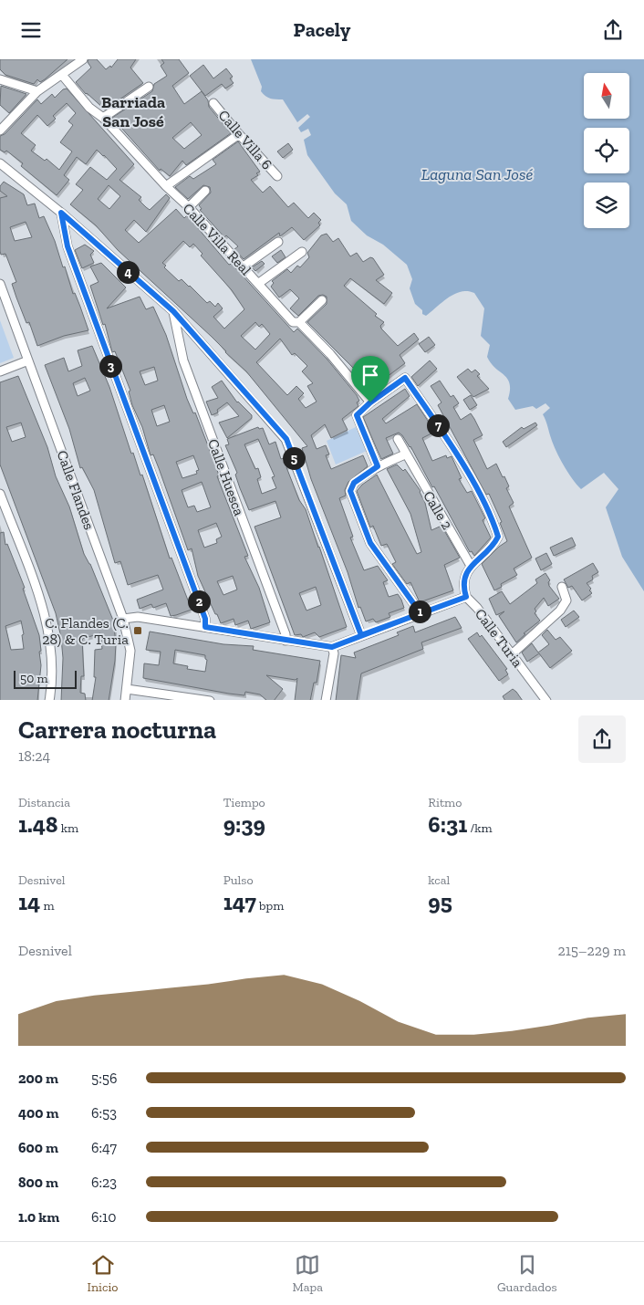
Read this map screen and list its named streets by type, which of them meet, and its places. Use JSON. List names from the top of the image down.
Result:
{
  "streets": {
    "street": [
      "Calle Villa 6",
      "Calle Villa Real",
      "Calle Huesca",
      "Calle Flandes",
      "Calle 2",
      "Calle Turia"
    ]
  },
  "crossings": [
    ["Calle Huesca", "Calle Turia"],
    ["Calle Flandes", "Calle Turia"]
  ],
  "districts": ["Barriada San José"],
  "water": ["Laguna San José"],
  "places": {
    "transit": ["C. Flandes (C. 28) & C. Turia"]
  },
  "scale_bar": "50 m",
  "north": "top",
  "page": {
    "header": "Pacely",
    "pins": [
      "4",
      "3",
      "7",
      "5",
      "2",
      "1"
    ],
    "scale": "50 m",
    "heading": ["Carrera nocturna", "18:24"],
    "stats": [
      ["Distancia", "1.48 km"],
      ["Tiempo", "9:39"],
      ["Ritmo", "6:31 /km"],
      ["Desnivel", "14 m"],
      ["Pulso", "147 bpm"],
      ["kcal", "95"]
    ],
    "chart": ["Desnivel", "215–229 m"],
    "list": [
      {
        "name": "200 m",
        "note": "5:56"
      },
      {
        "name": "400 m",
        "note": "6:53"
      },
      {
        "name": "600 m",
        "note": "6:47"
      },
      {
        "name": "800 m",
        "note": "6:23"
      },
      {
        "name": "1.0 km",
        "note": "6:10"
      }
    ],
    "tabs": ["Inicio", "Mapa", "Guardados"]
  }
}
